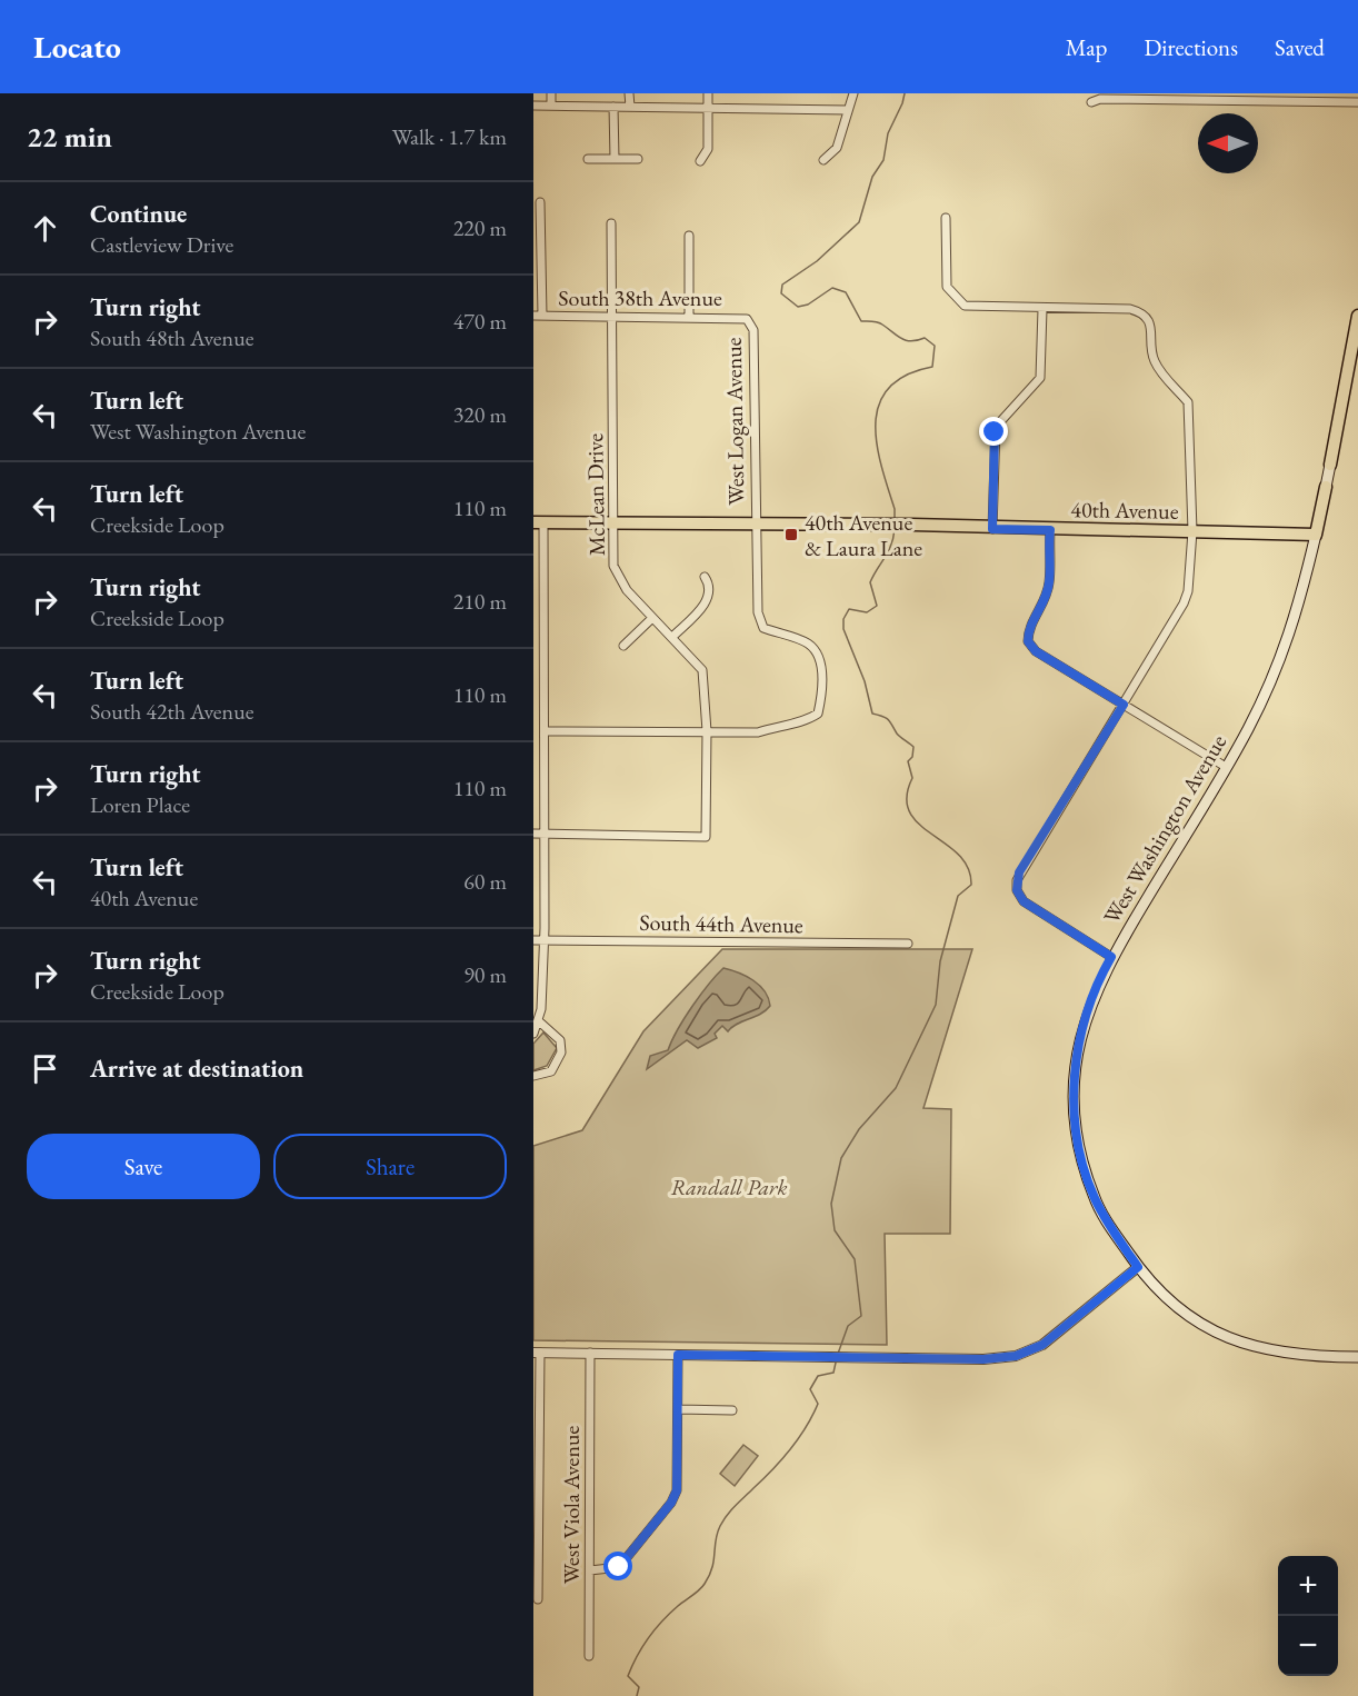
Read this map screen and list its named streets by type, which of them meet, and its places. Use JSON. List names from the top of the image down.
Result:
{
  "streets": {
    "main road": ["40th Avenue", "West Washington Avenue"],
    "street": [
      "South 38th Avenue",
      "West Logan Avenue",
      "McLean Drive",
      "South 44th Avenue",
      "West Viola Avenue"
    ]
  },
  "crossings": [
    ["South 38th Avenue", "West Logan Avenue"],
    ["South 38th Avenue", "McLean Drive"],
    ["West Logan Avenue", "McLean Drive"],
    ["West Logan Avenue", "40th Avenue"],
    ["McLean Drive", "40th Avenue"],
    ["40th Avenue", "West Washington Avenue"]
  ],
  "parks": ["Randall Park"],
  "places": {
    "transit": ["40th Avenue & Laura Lane"]
  },
  "north": "left",
  "page": {
    "header": "Locato",
    "nav": ["Map", "Directions", "Saved"],
    "heading": ["22 min", "Walk · 1.7 km"],
    "list": [
      ["Continue", "Castleview Drive", "220 m"],
      ["Turn right", "South 48th Avenue", "470 m"],
      ["Turn left", "West Washington Avenue", "320 m"],
      ["Turn left", "Creekside Loop", "110 m"],
      ["Turn right", "Creekside Loop", "210 m"],
      ["Turn left", "South 42th Avenue", "110 m"],
      ["Turn right", "Loren Place", "110 m"],
      ["Turn left", "40th Avenue", "60 m"],
      ["Turn right", "Creekside Loop", "90 m"],
      "Arrive at destination"
    ],
    "buttons": ["Save", "Share"],
    "map_buttons": ["+", "−"]
  }
}
